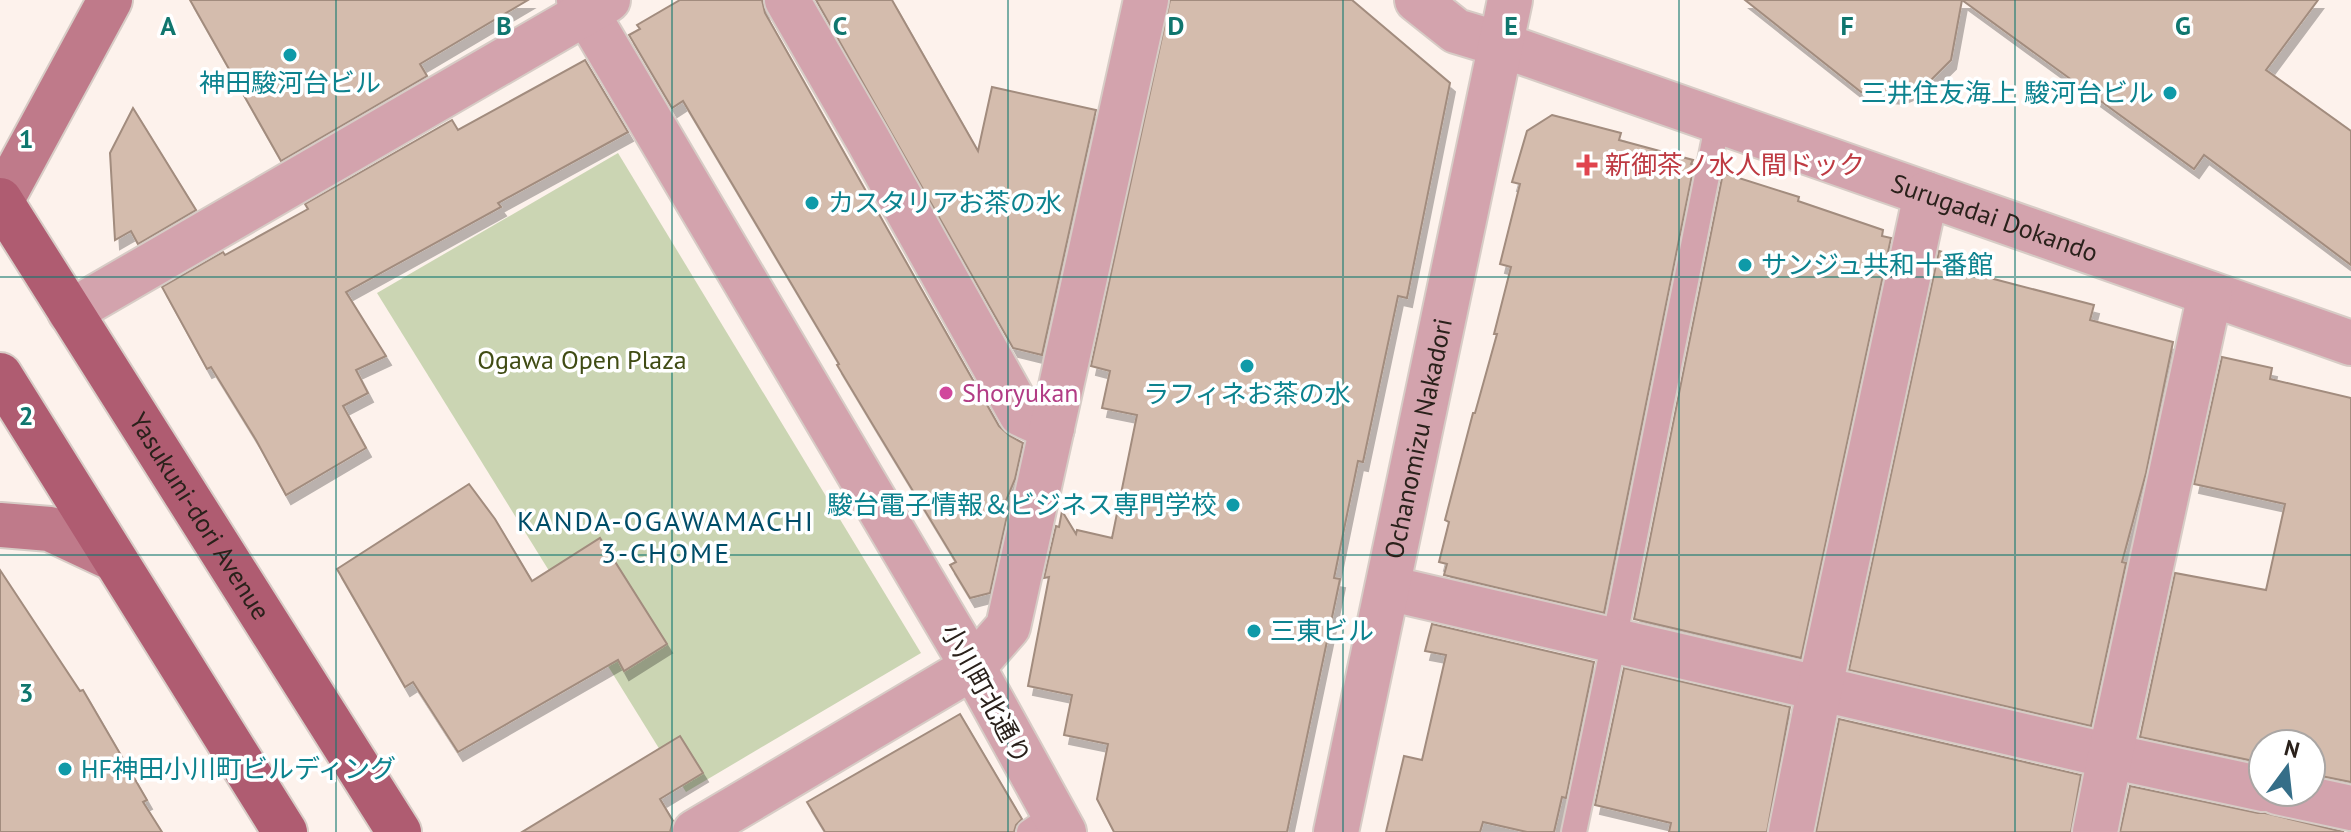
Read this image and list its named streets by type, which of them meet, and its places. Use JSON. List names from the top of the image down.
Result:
{
  "streets": {
    "main road": ["Yasukuni-dori Avenue"],
    "street": ["Surugadai Dokando", "Ochanomizu Nakadori", "小川町北通り"]
  },
  "crossings": [
    ["Surugadai Dokando", "Ochanomizu Nakadori"]
  ],
  "districts": ["KANDA-OGAWAMACHI 3-CHOME"],
  "parks": ["Ogawa Open Plaza"],
  "places": {
    "other": [
      "神田駿河台ビル",
      "三井住友海上 駿河台ビル",
      "カスタリアお茶の水",
      "サンジュ共和十番館",
      "ラフィネお茶の水",
      "Shoryukan",
      "駿台電子情報＆ビジネス専門学校",
      "三東ビル",
      "HF神田小川町ビルディング"
    ],
    "health": ["新御茶ノ水人間ドック"]
  },
  "north": "top",
  "grid": {
    "columns": [
      "A",
      "B",
      "C",
      "D",
      "E",
      "F",
      "G"
    ],
    "rows": ["1", "2", "3"]
  }
}
